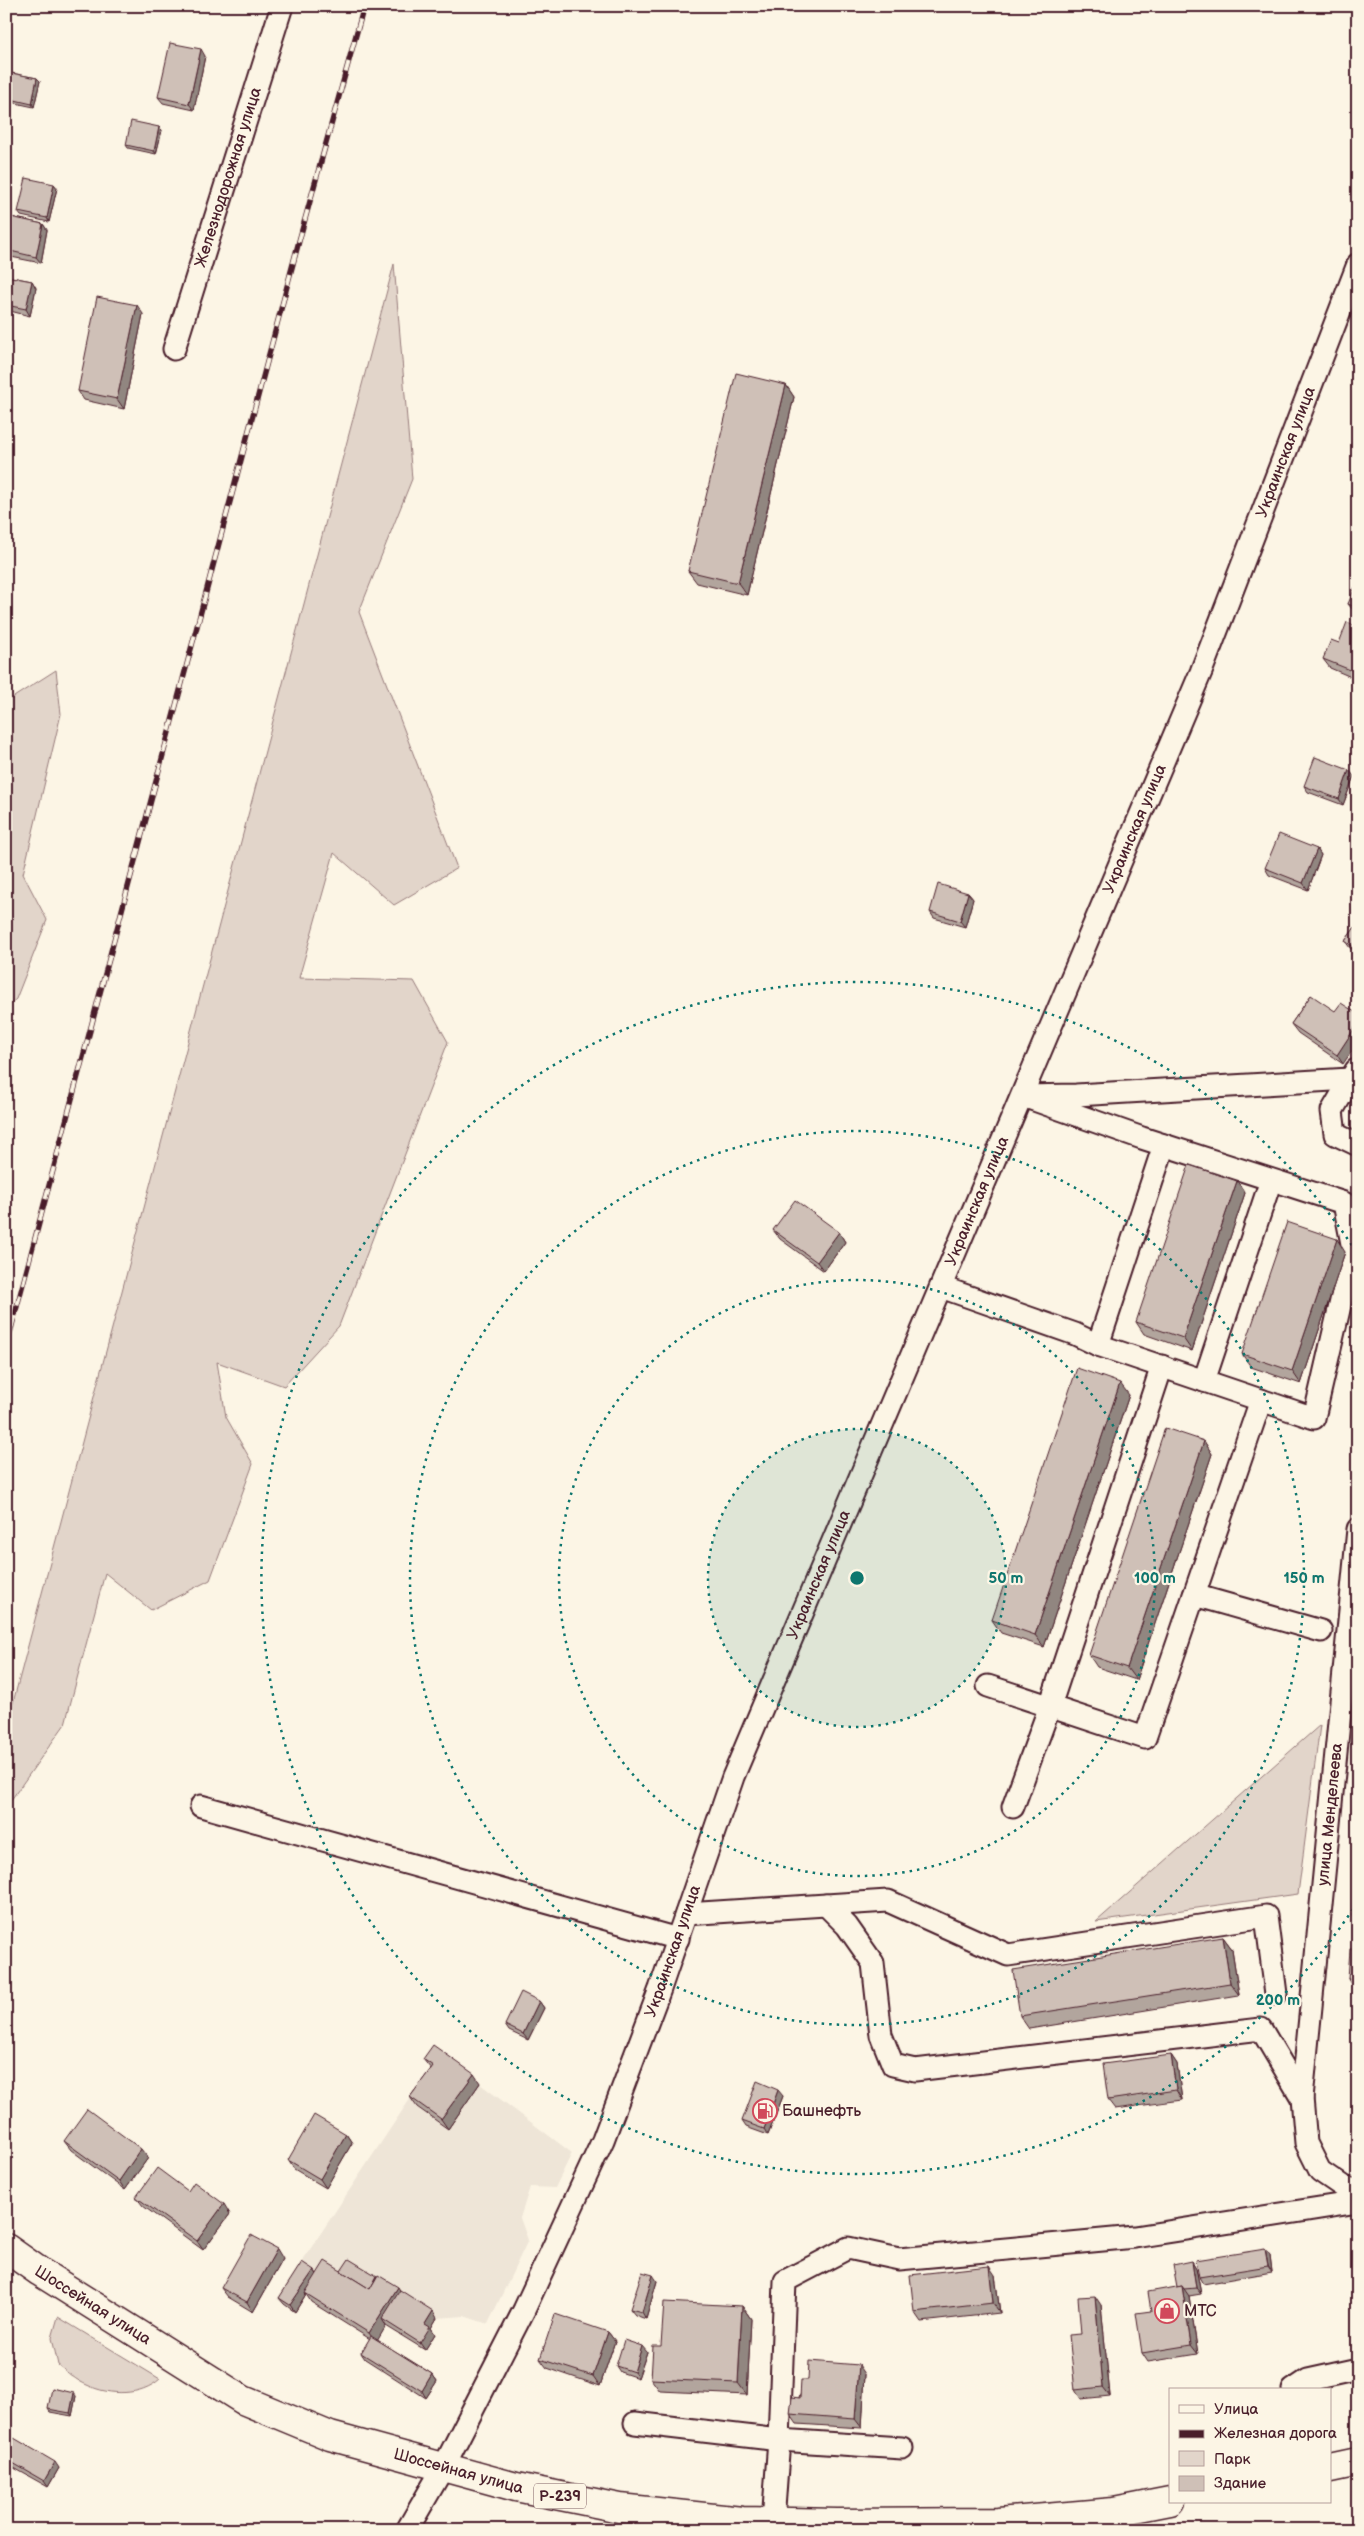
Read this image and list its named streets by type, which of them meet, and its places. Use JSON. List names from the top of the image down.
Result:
{
  "streets": {
    "highway": ["Шоссейная улица", "Р-239"],
    "street": ["Железнодорожная улица", "Украинская улица", "улица Менделеева"]
  },
  "crossings": [
    ["Украинская улица", "Шоссейная улица"]
  ],
  "places": {
    "fuel station": ["Башнефть"],
    "shop": ["МТС"]
  },
  "legend": [
    "Улица",
    "Железная дорога",
    "Парк",
    "Здание"
  ],
  "rings": [
    "50 m",
    "100 m",
    "150 m",
    "200 m"
  ]
}
